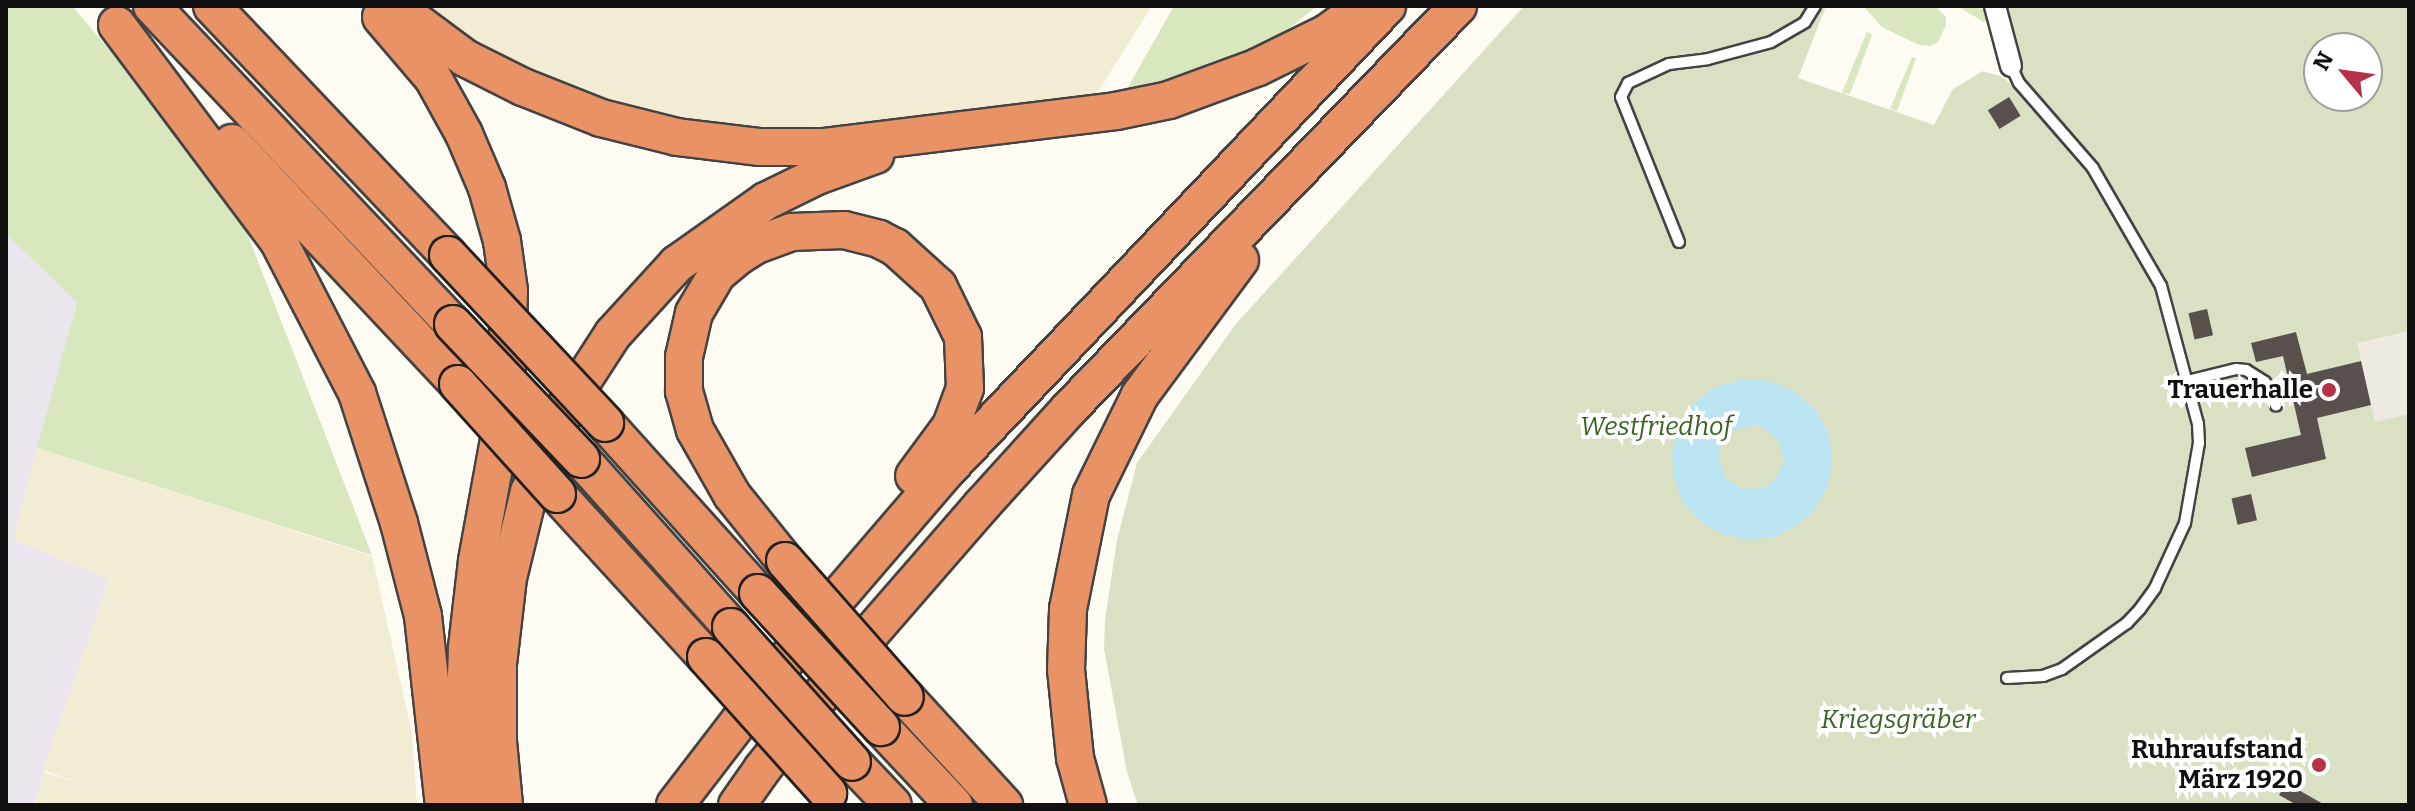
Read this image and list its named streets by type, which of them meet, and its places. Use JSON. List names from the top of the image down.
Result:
{
  "parks": ["Westfriedhof", "Kriegsgräber"],
  "places": ["Trauerhalle", "Ruhraufstand März 1920"],
  "north": "top left"
}
